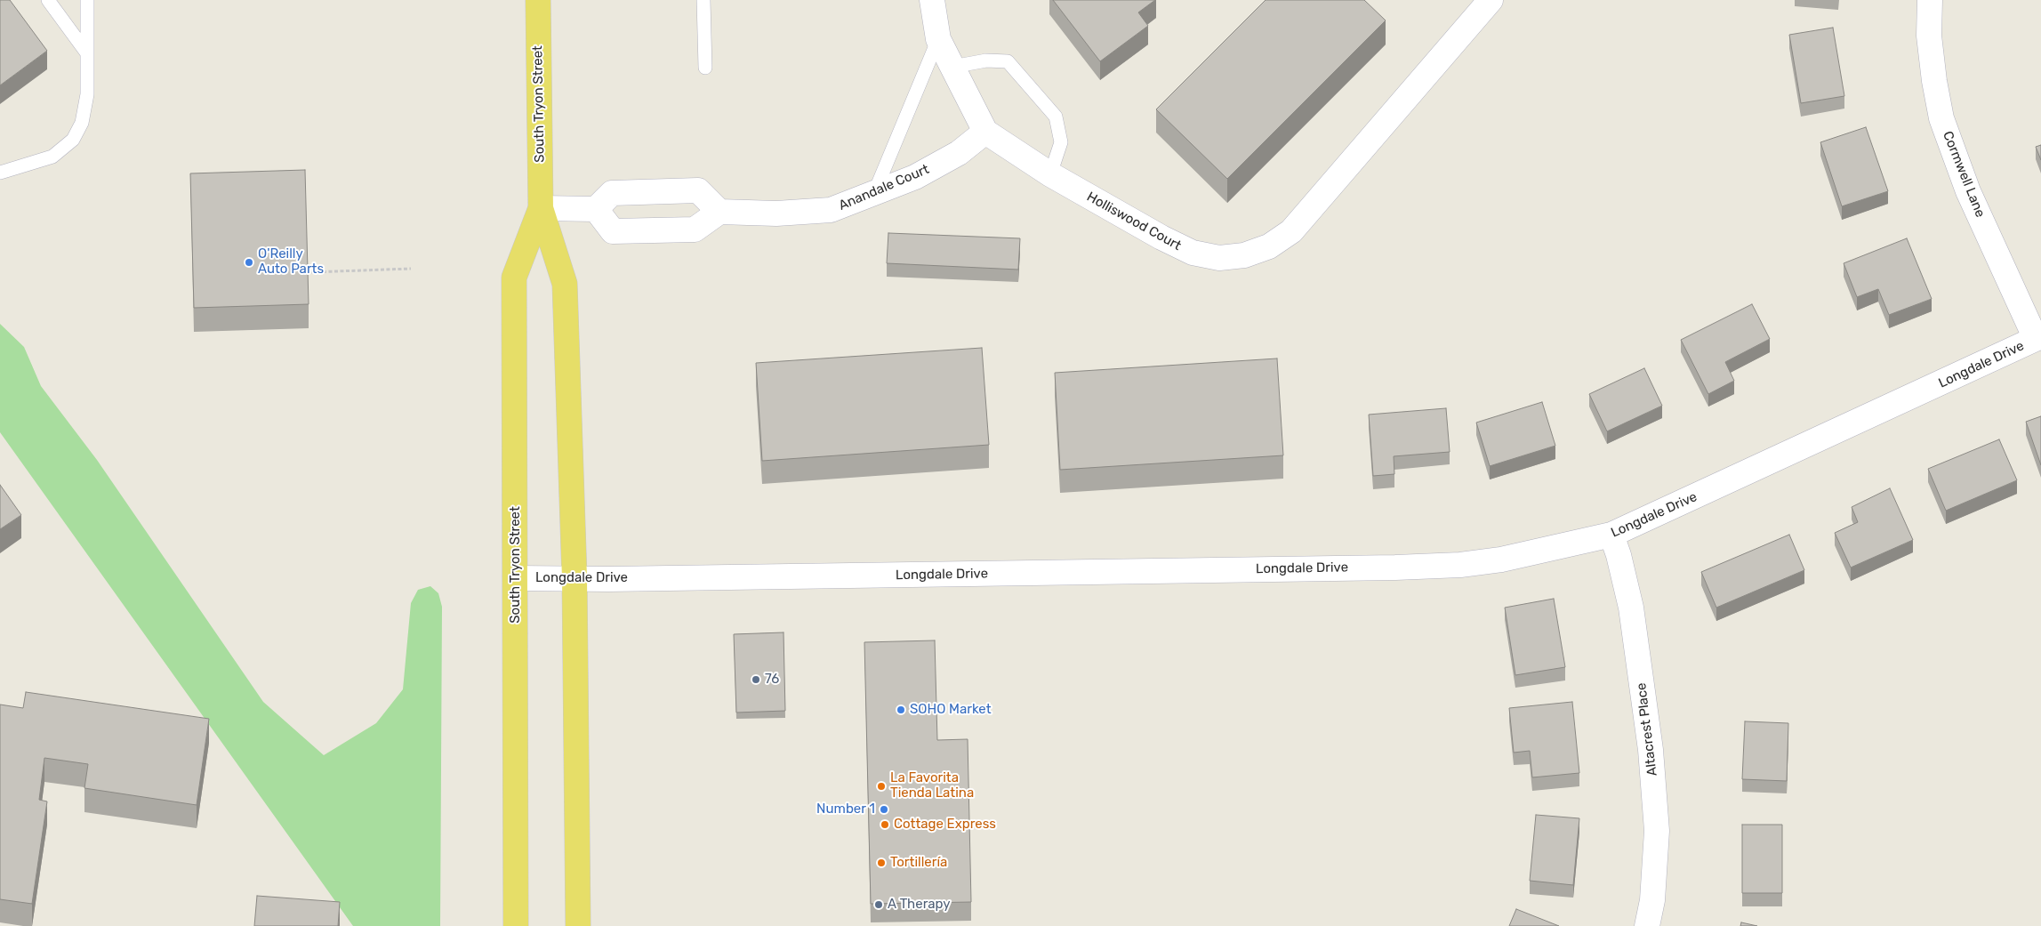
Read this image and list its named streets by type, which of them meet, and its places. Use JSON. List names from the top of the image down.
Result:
{
  "streets": {
    "main road": ["South Tryon Street"],
    "street": [
      "Cormwell Lane",
      "Anandale Court",
      "Holliswood Court",
      "Longdale Drive",
      "Altacrest Place"
    ]
  },
  "crossings": [
    ["South Tryon Street", "Longdale Drive"],
    ["Cormwell Lane", "Longdale Drive"],
    ["Anandale Court", "Holliswood Court"],
    ["Longdale Drive", "Altacrest Place"]
  ],
  "places": [
    "O'Reilly Auto Parts",
    "76",
    "SOHO Market",
    "La Favorita Tienda Latina",
    "Number 1",
    "Cottage Express",
    "Tortillería",
    "A Therapy"
  ]
}
